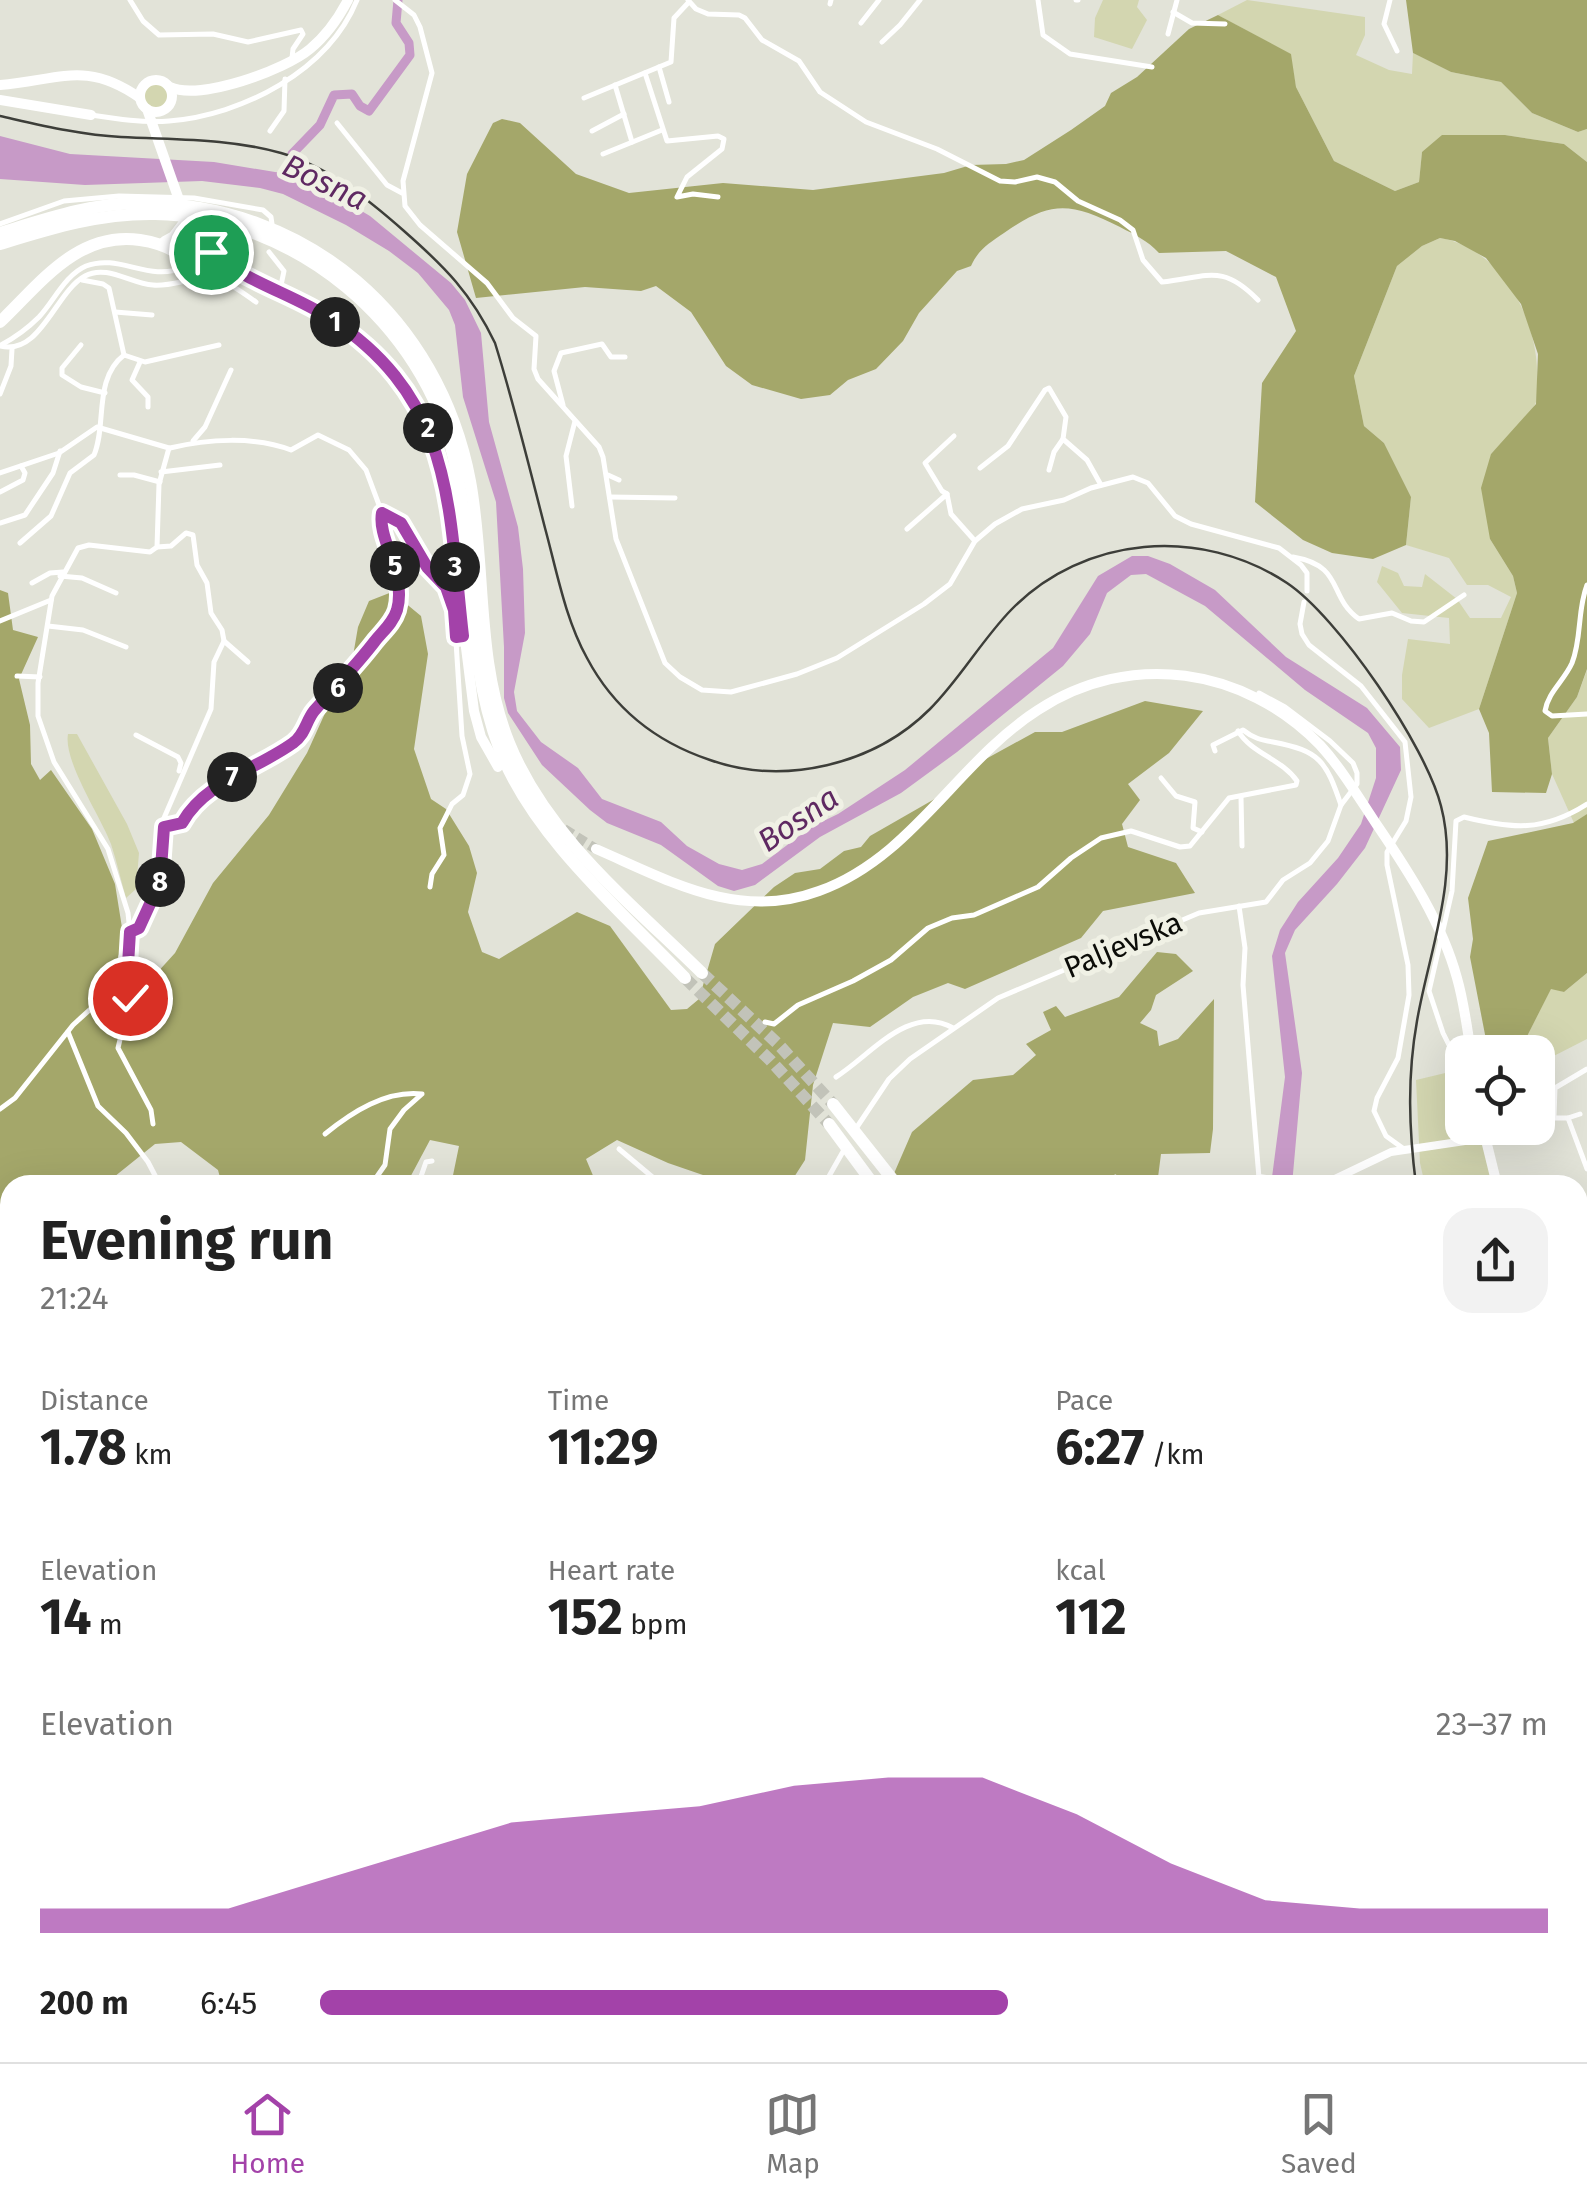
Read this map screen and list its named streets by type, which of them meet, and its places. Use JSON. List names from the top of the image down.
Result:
{
  "streets": {
    "street": ["Paljevska"]
  },
  "water": ["Bosna"],
  "page": {
    "pins": [
      "1",
      "2",
      "5",
      "3",
      "6",
      "7",
      "8"
    ],
    "heading": ["Evening run", "21:24"],
    "stats": [
      ["Distance", "1.78 km"],
      ["Time", "11:29"],
      ["Pace", "6:27 /km"],
      ["Elevation", "14 m"],
      ["Heart rate", "152 bpm"],
      ["kcal", "112"]
    ],
    "chart": ["Elevation", "23–37 m"],
    "list": [
      {
        "name": "200 m",
        "note": "6:45"
      }
    ],
    "tabs": ["Home", "Map", "Saved"]
  }
}
